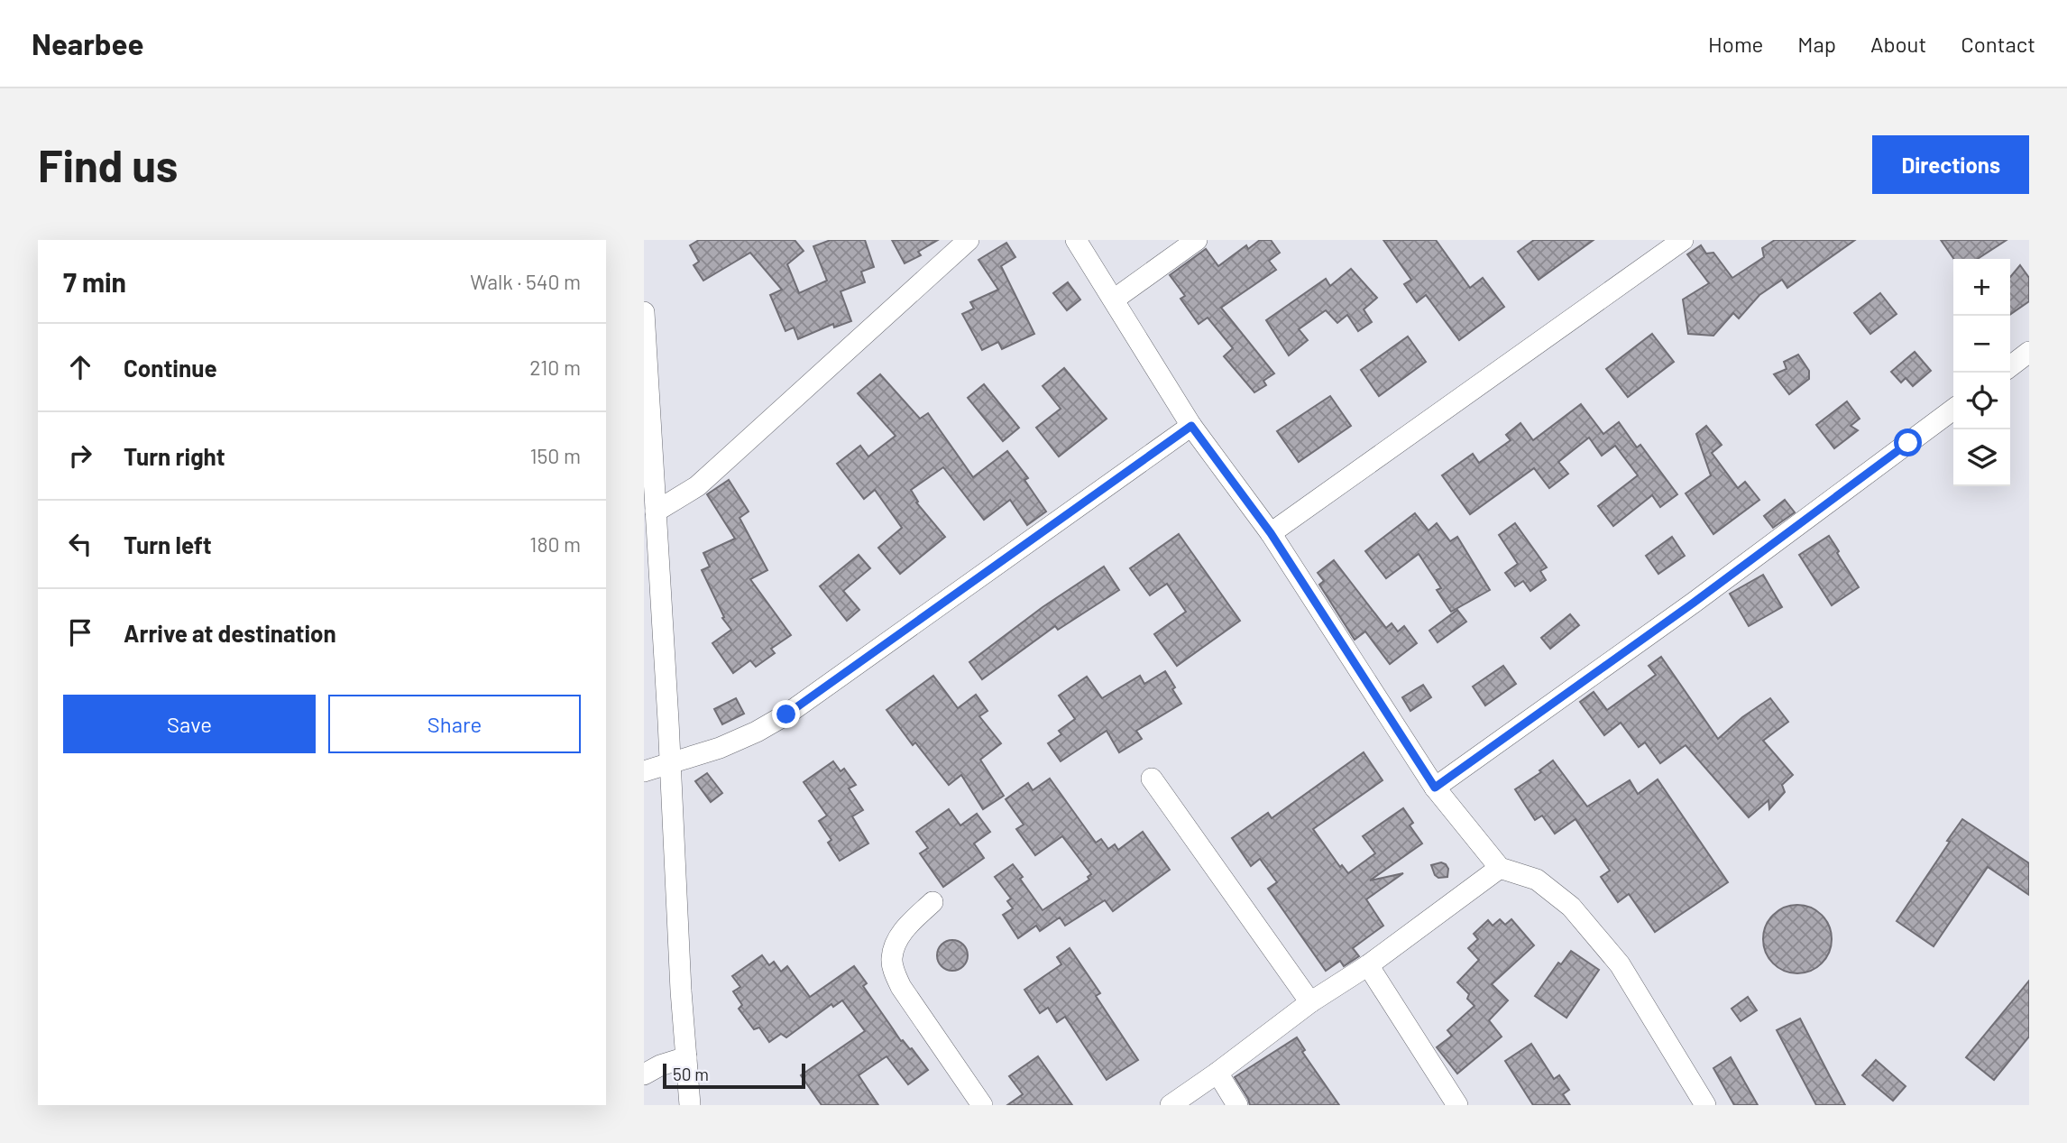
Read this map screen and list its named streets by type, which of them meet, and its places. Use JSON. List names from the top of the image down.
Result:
{
  "scale_bar": "50 m",
  "page": {
    "header": "Nearbee",
    "nav": [
      "Home",
      "Map",
      "About",
      "Contact"
    ],
    "buttons": [
      "Directions",
      ["Save", "Share"]
    ],
    "title": "Find us",
    "heading": ["7 min", "Walk · 540 m"],
    "map_buttons": ["+", "−"],
    "list": [
      ["Continue", "210 m"],
      ["Turn right", "150 m"],
      ["Turn left", "180 m"],
      "Arrive at destination"
    ],
    "scale": "50 m"
  }
}
